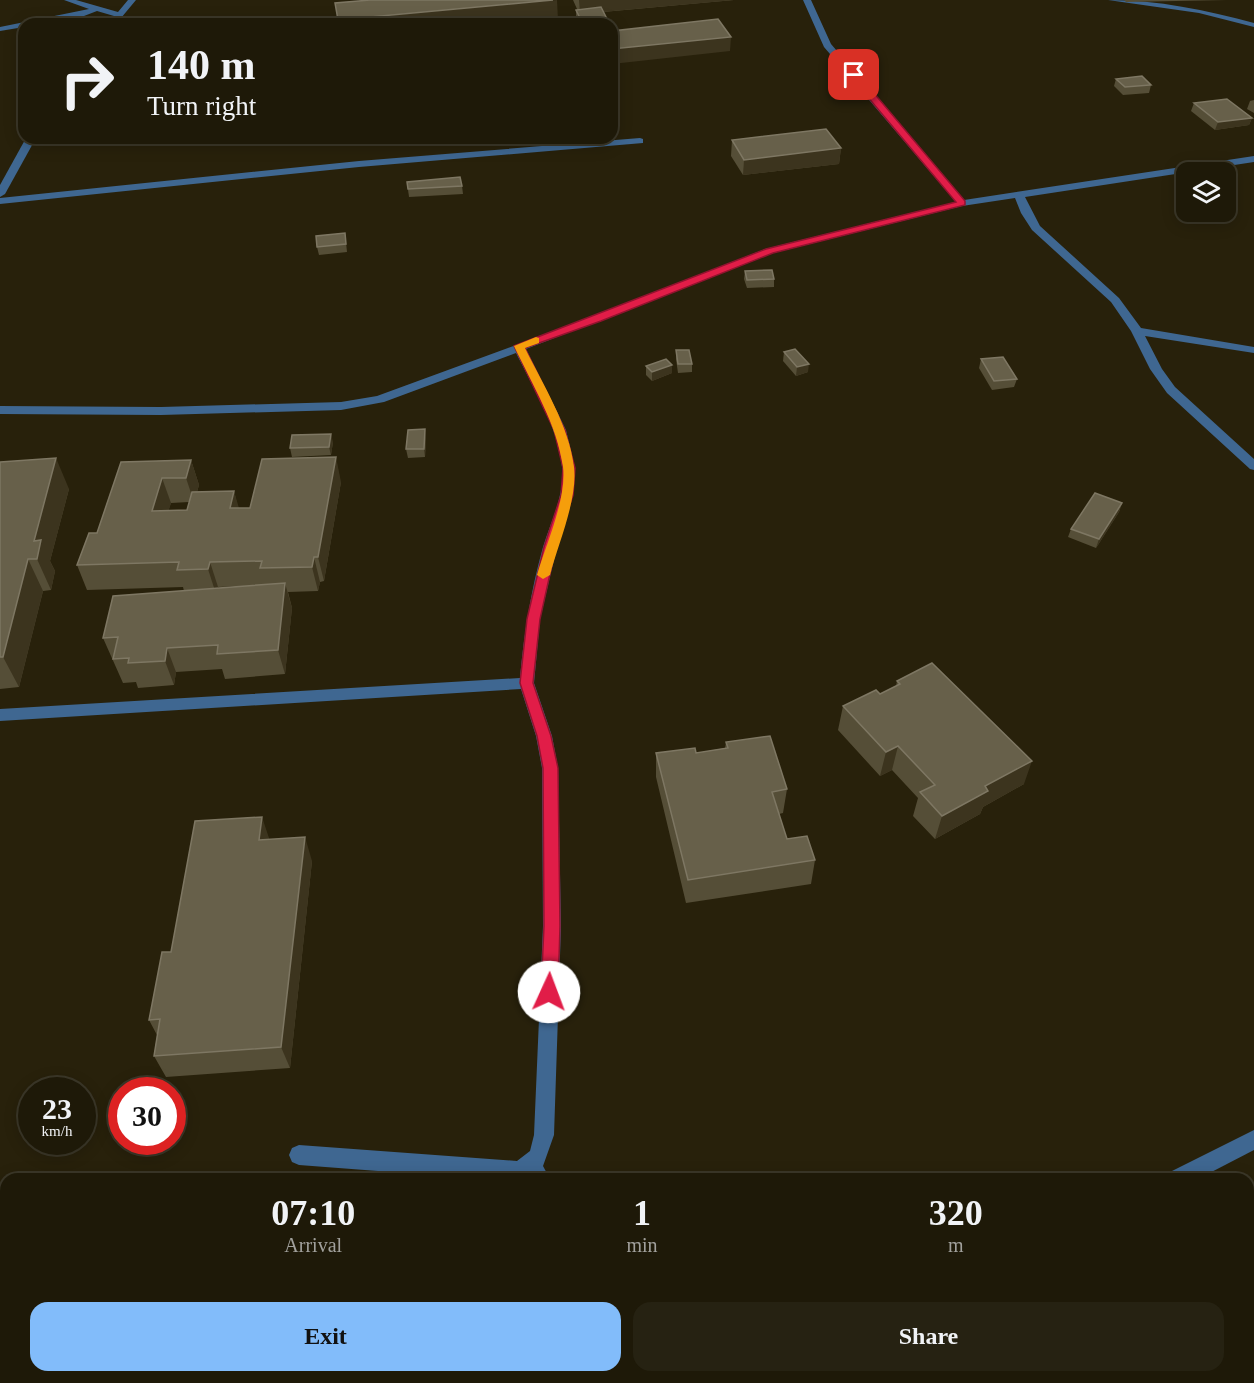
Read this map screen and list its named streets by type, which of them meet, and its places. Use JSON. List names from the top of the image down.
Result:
{
  "page": {
    "turn": ["140 m", "Turn right"],
    "speed": "23 km/h",
    "limit": "30",
    "eta": [
      "07:10",
      "Arrival",
      "1",
      "min",
      "320",
      "m"
    ],
    "buttons": ["Exit", "Share"]
  }
}
